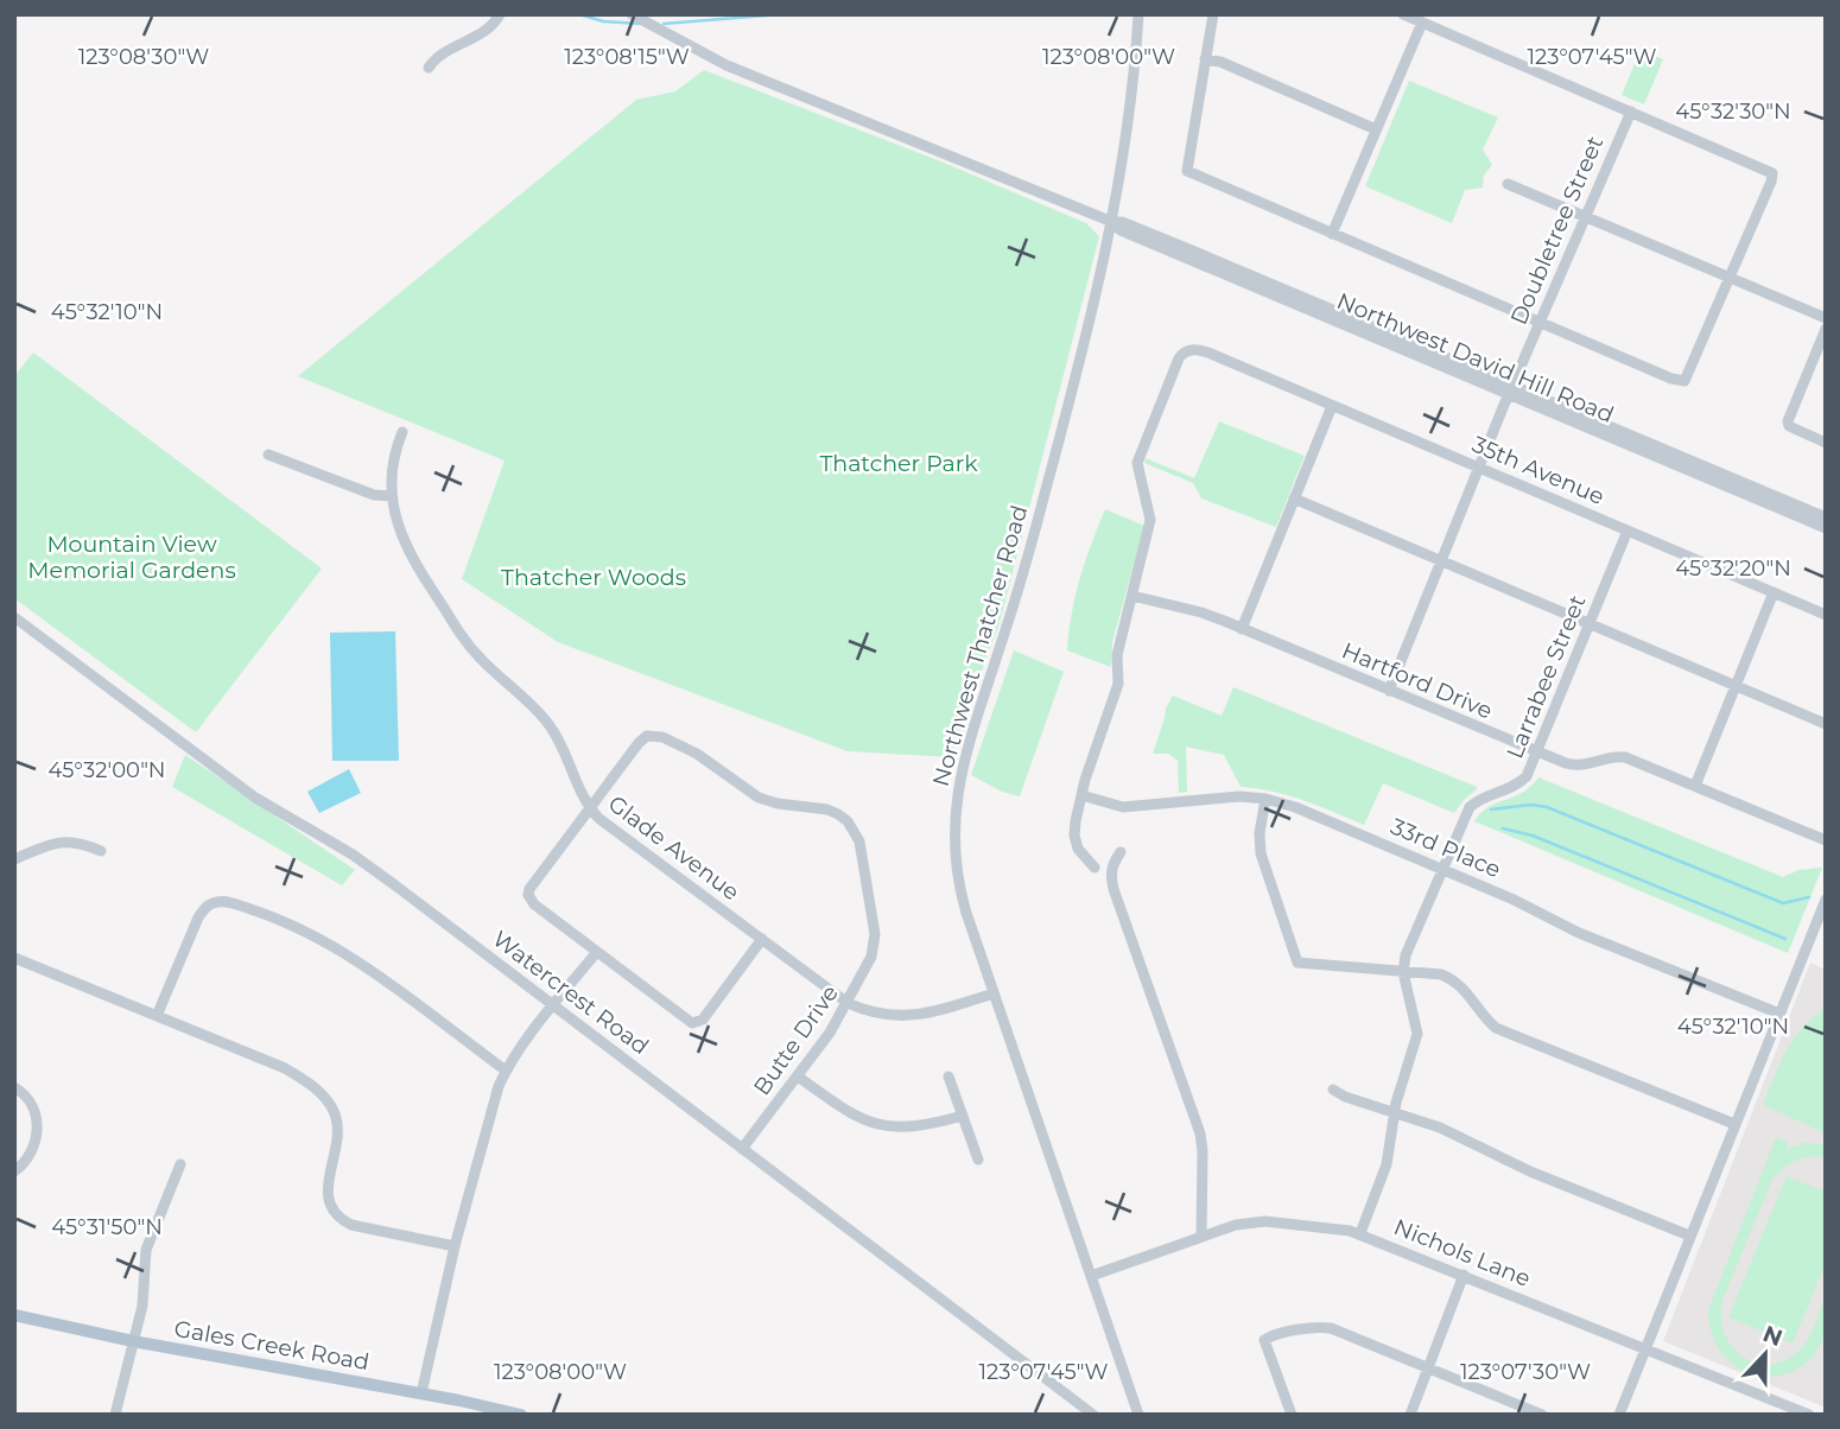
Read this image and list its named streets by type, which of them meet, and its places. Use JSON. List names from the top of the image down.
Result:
{
  "streets": {
    "main road": ["Gales Creek Road"],
    "street": [
      "Doubletree Street",
      "Northwest David Hill Road",
      "35th Avenue",
      "Northwest Thatcher Road",
      "Larrabee Street",
      "Hartford Drive",
      "Glade Avenue",
      "33rd Place",
      "Watercrest Road",
      "Butte Drive",
      "Nichols Lane"
    ]
  },
  "crossings": [
    ["Doubletree Street", "Northwest David Hill Road"],
    ["Doubletree Street", "35th Avenue"],
    ["Doubletree Street", "Hartford Drive"],
    ["Northwest David Hill Road", "Northwest Thatcher Road"],
    ["35th Avenue", "Larrabee Street"],
    ["35th Avenue", "Hartford Drive"],
    ["Northwest Thatcher Road", "Glade Avenue"],
    ["Northwest Thatcher Road", "Nichols Lane"],
    ["Larrabee Street", "Hartford Drive"],
    ["Larrabee Street", "33rd Place"],
    ["Glade Avenue", "Butte Drive"],
    ["Watercrest Road", "Butte Drive"]
  ],
  "parks": ["Thatcher Park", "Mountain View Memorial Gardens", "Thatcher Woods"],
  "north": "top",
  "coordinates": [
    "123°08'30\"W",
    "123°08'15\"W",
    "123°08'00\"W",
    "123°07'45\"W",
    "45°32'30\"N",
    "45°32'10\"N",
    "45°32'20\"N",
    "45°32'00\"N",
    "45°31'50\"N",
    "123°07'30\"W"
  ]
}
